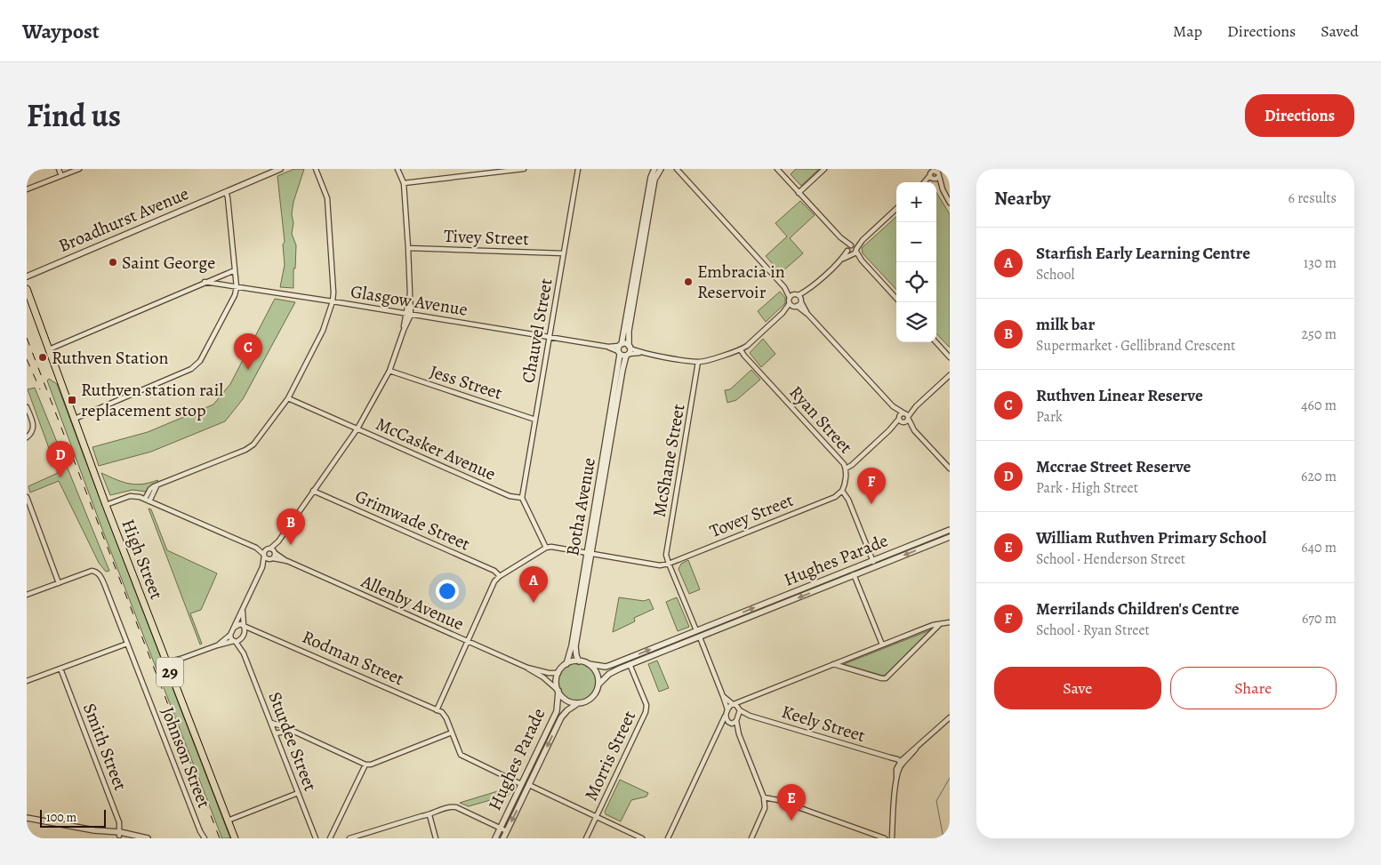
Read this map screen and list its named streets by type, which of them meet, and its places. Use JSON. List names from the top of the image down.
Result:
{
  "streets": {
    "main road": ["High Street", "29"],
    "street": [
      "Broadhurst Avenue",
      "Tivey Street",
      "Glasgow Avenue",
      "Chauvel Street",
      "Jess Street",
      "Ryan Street",
      "McCasker Avenue",
      "McShane Street",
      "Botha Avenue",
      "Tovey Street",
      "Grimwade Street",
      "Hughes Parade",
      "Allenby Avenue",
      "Rodman Street",
      "Keely Street",
      "Sturdee Street",
      "Smith Street",
      "Morris Street",
      "Johnson Street"
    ]
  },
  "crossings": [
    ["Tivey Street", "Chauvel Street"],
    ["Glasgow Avenue", "Chauvel Street"],
    ["Glasgow Avenue", "Botha Avenue"],
    ["Chauvel Street", "Jess Street"],
    ["Chauvel Street", "McCasker Avenue"],
    ["Ryan Street", "Tovey Street"],
    ["McShane Street", "Tovey Street"],
    ["Botha Avenue", "Hughes Parade"],
    ["Botha Avenue", "Allenby Avenue"],
    ["Hughes Parade", "Allenby Avenue"],
    ["Hughes Parade", "Morris Street"],
    ["Rodman Street", "Sturdee Street"]
  ],
  "places": {
    "other": ["Saint George", "Embracia in Reservoir", "Ruthven Station"],
    "transit": ["Ruthven station rail replacement stop"]
  },
  "scale_bar": "100 m",
  "page": {
    "header": "Waypost",
    "nav": ["Map", "Directions", "Saved"],
    "title": "Find us",
    "buttons": [
      "Directions",
      ["Save", "Share"]
    ],
    "heading": ["Nearby", "6 results"],
    "map_buttons": ["+", "−"],
    "list": [
      {
        "mark": "A",
        "name": "Starfish Early Learning Centre",
        "note": "School",
        "value": "130 m"
      },
      {
        "mark": "B",
        "name": "milk bar",
        "note": "Supermarket · Gellibrand Crescent",
        "value": "250 m"
      },
      {
        "mark": "C",
        "name": "Ruthven Linear Reserve",
        "note": "Park",
        "value": "460 m"
      },
      {
        "mark": "D",
        "name": "Mccrae Street Reserve",
        "note": "Park · High Street",
        "value": "620 m"
      },
      {
        "mark": "E",
        "name": "William Ruthven Primary School",
        "note": "School · Henderson Street",
        "value": "640 m"
      },
      {
        "mark": "F",
        "name": "Merrilands Children's Centre",
        "note": "School · Ryan Street",
        "value": "670 m"
      }
    ],
    "pins": [
      "C",
      "D",
      "F",
      "B",
      "A",
      "E"
    ],
    "scale": "100 m"
  }
}
